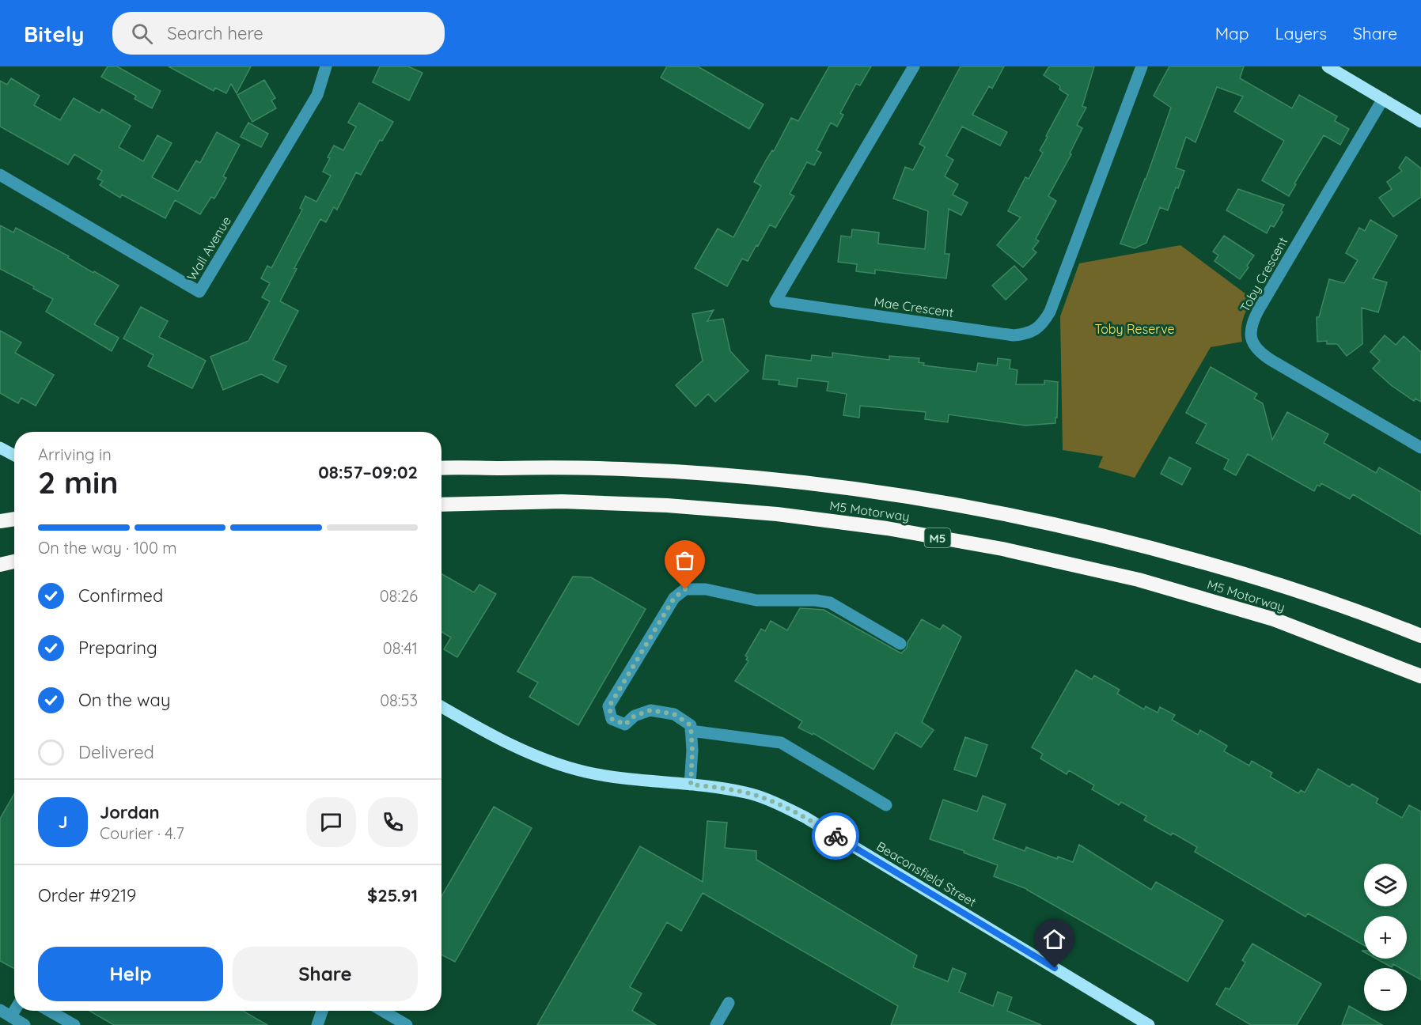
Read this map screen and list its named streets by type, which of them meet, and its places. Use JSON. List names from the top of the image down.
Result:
{
  "streets": {
    "highway": ["M5 Motorway", "M5"],
    "main road": ["Beaconsfield Street"],
    "street": ["Wall Avenue", "Toby Crescent", "Mae Crescent"]
  },
  "parks": ["Toby Reserve"],
  "page": {
    "header": "Bitely",
    "search": "Search here",
    "nav": ["Map", "Layers", "Share"],
    "heading": ["2 min", "Arriving in", "08:57–09:02"],
    "panel": [
      "Jordan",
      "Courier · 4.7",
      "Order #9219",
      "$25.91"
    ],
    "bar": "On the way · 100 m",
    "list": [
      ["Confirmed", "08:26"],
      ["Preparing", "08:41"],
      ["On the way", "08:53"],
      "Delivered"
    ],
    "round": "J",
    "map_buttons": ["+", "−"],
    "buttons": ["Help", "Share"]
  }
}
